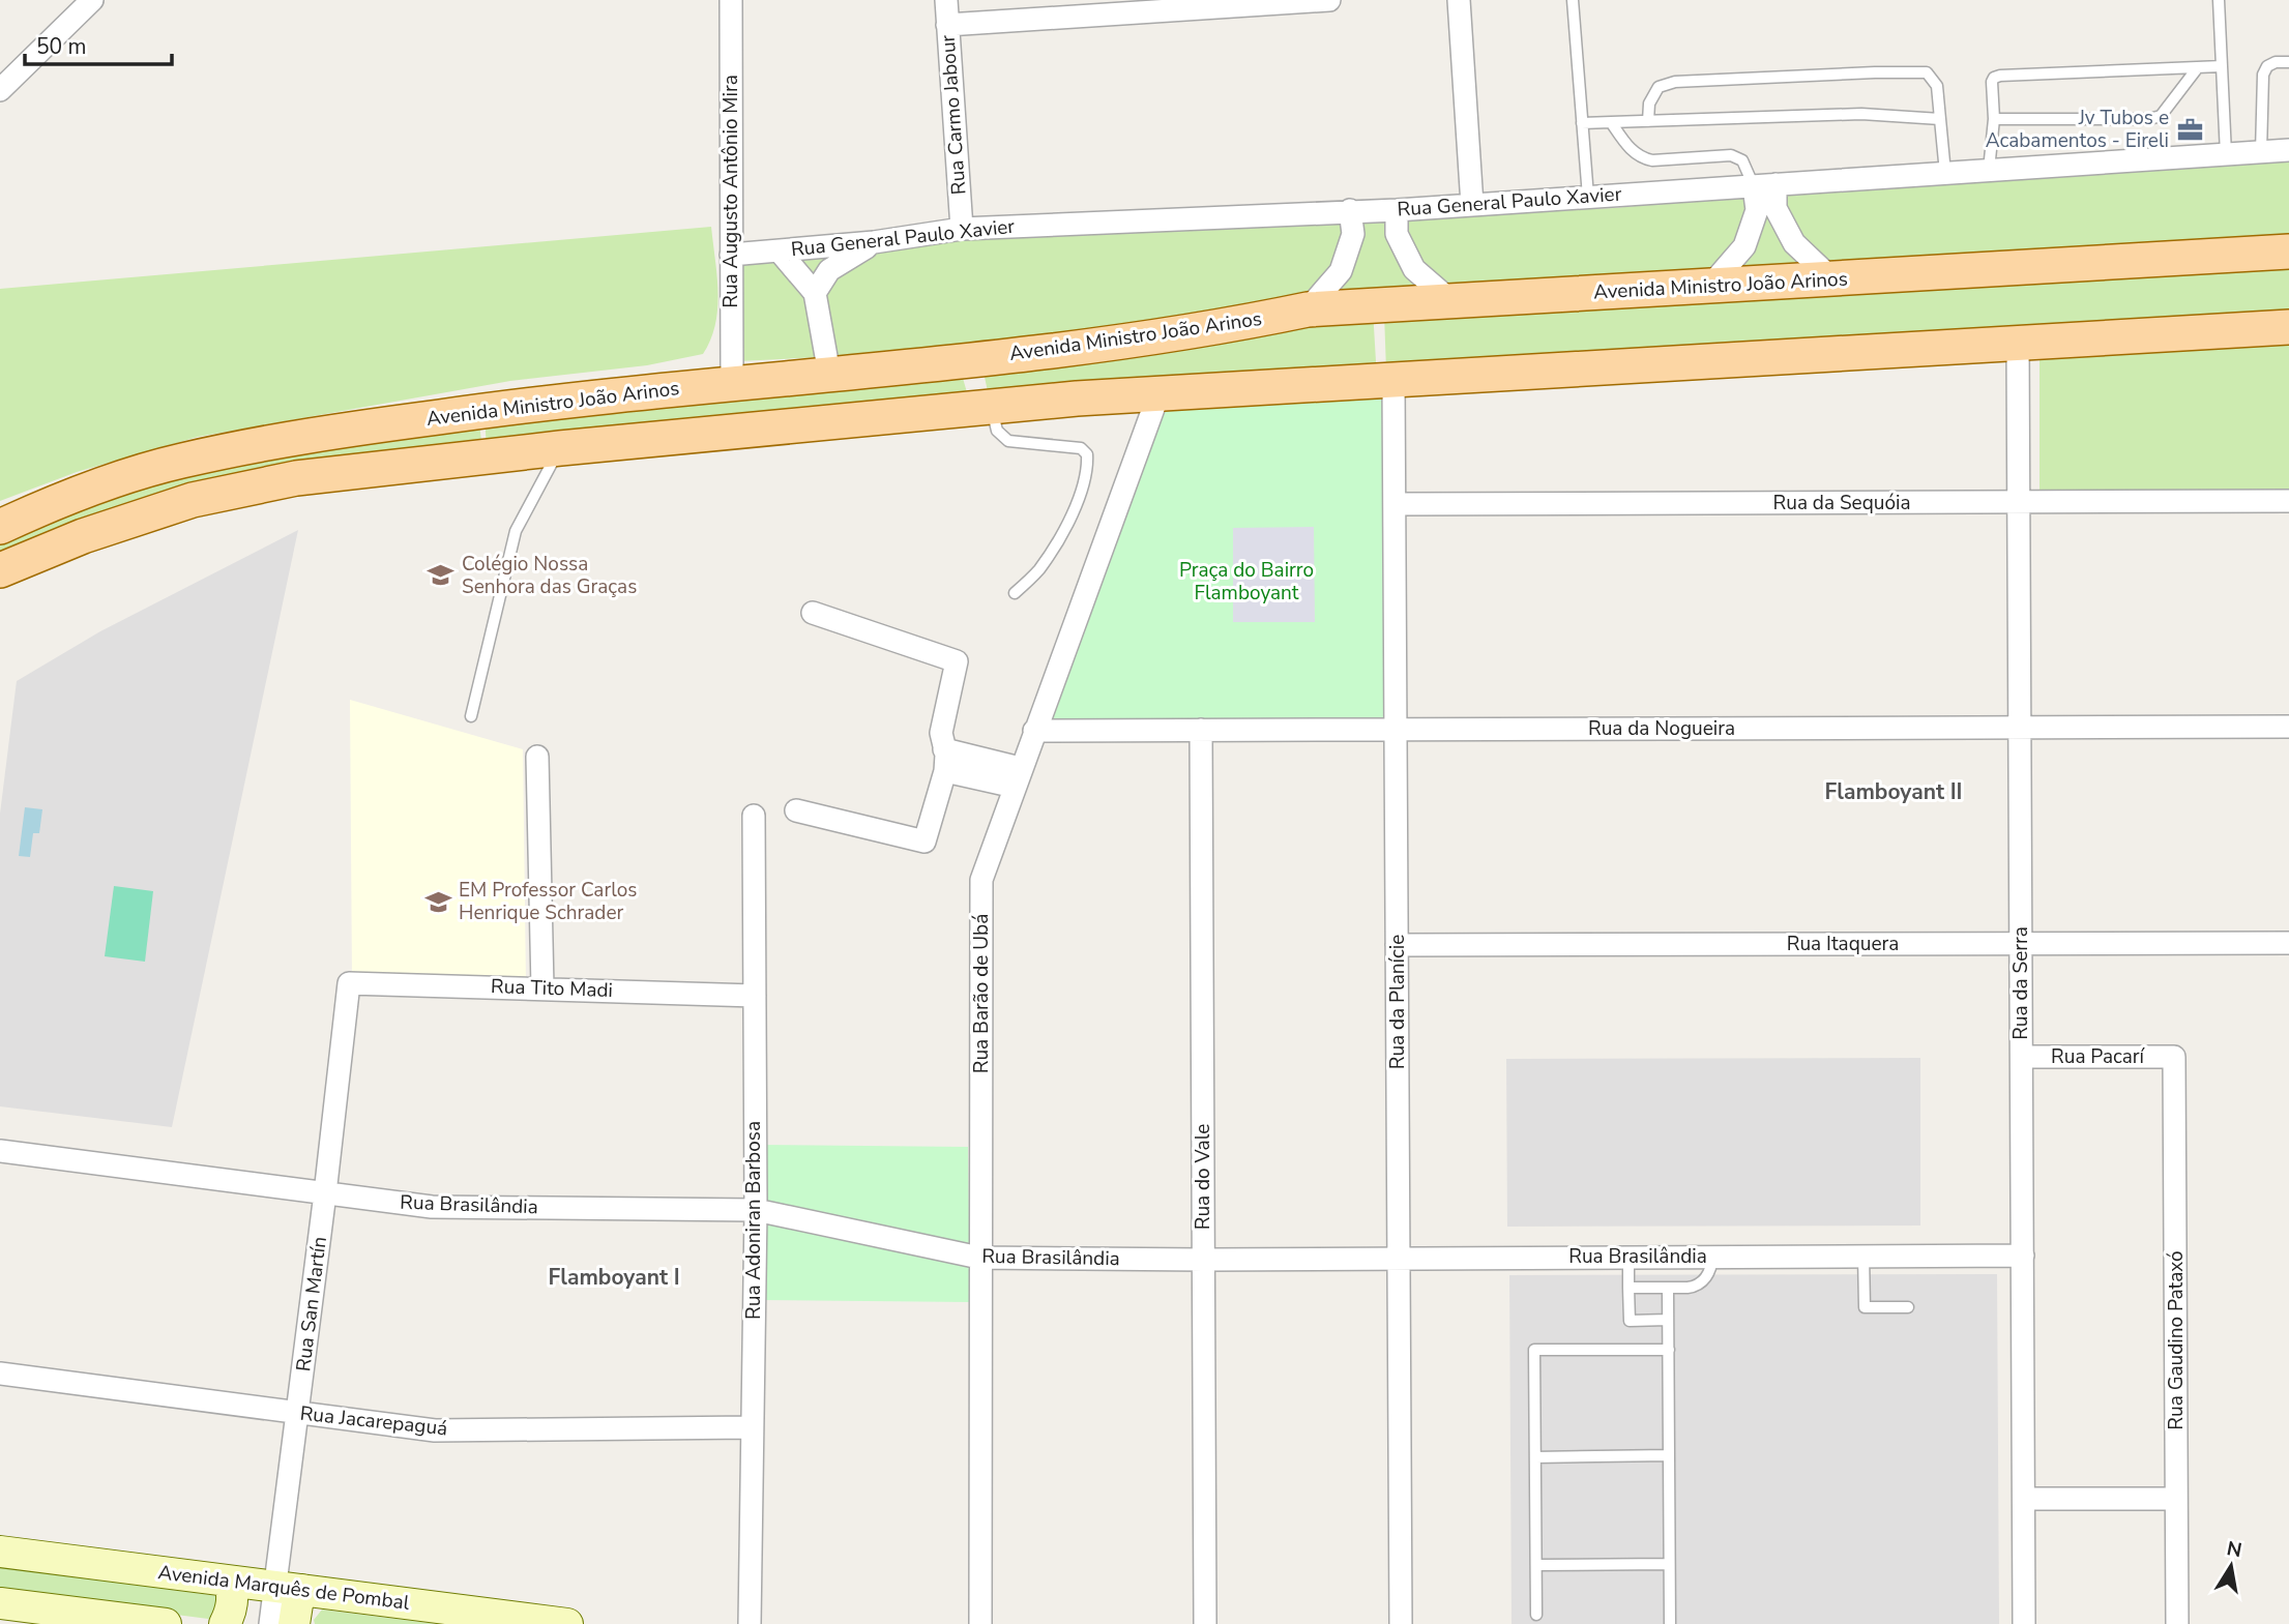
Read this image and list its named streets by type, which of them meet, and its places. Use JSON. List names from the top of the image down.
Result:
{
  "streets": {
    "main road": ["Avenida Ministro João Arinos", "Avenida Marquês de Pombal"],
    "street": [
      "Rua Carmo Jabour",
      "Rua Augusto Antônio Mira",
      "Rua General Paulo Xavier",
      "Rua da Sequóia",
      "Rua da Nogueira",
      "Rua Itaquera",
      "Rua da Serra",
      "Rua Tito Madi",
      "Rua Barão de Ubá",
      "Rua da Planície",
      "Rua Pacarí",
      "Rua do Vale",
      "Rua Brasilândia",
      "Rua Adoniran Barbosa",
      "Rua San Martín",
      "Rua Gaudino Pataxó",
      "Rua Jacarepaguá"
    ]
  },
  "crossings": [
    ["Rua Carmo Jabour", "Rua General Paulo Xavier"],
    ["Rua Augusto Antônio Mira", "Rua General Paulo Xavier"],
    ["Rua Augusto Antônio Mira", "Avenida Ministro João Arinos"],
    ["Rua da Sequóia", "Rua da Serra"],
    ["Rua da Sequóia", "Rua da Planície"],
    ["Rua da Nogueira", "Rua da Serra"],
    ["Rua da Nogueira", "Rua Barão de Ubá"],
    ["Rua da Nogueira", "Rua da Planície"],
    ["Rua da Nogueira", "Rua do Vale"],
    ["Rua Itaquera", "Rua da Serra"],
    ["Rua Itaquera", "Rua da Planície"],
    ["Rua da Serra", "Rua Pacarí"],
    ["Rua da Serra", "Rua Brasilândia"],
    ["Rua Tito Madi", "Rua Adoniran Barbosa"],
    ["Rua Tito Madi", "Rua San Martín"],
    ["Rua Barão de Ubá", "Rua Brasilândia"],
    ["Rua da Planície", "Rua Brasilândia"],
    ["Rua Pacarí", "Rua Gaudino Pataxó"],
    ["Rua do Vale", "Rua Brasilândia"],
    ["Rua Brasilândia", "Rua Adoniran Barbosa"],
    ["Rua Brasilândia", "Rua San Martín"],
    ["Rua Adoniran Barbosa", "Rua Jacarepaguá"],
    ["Rua San Martín", "Rua Jacarepaguá"],
    ["Rua San Martín", "Avenida Marquês de Pombal"]
  ],
  "districts": ["Flamboyant II", "Flamboyant I"],
  "parks": ["Praça do Bairro Flamboyant"],
  "places": {
    "office": ["Jv Tubos e Acabamentos - Eireli"],
    "school or university": ["Colégio Nossa Senhora das Graças", "EM Professor Carlos Henrique Schrader"]
  },
  "scale_bar": "50 m",
  "north": "top"
}
